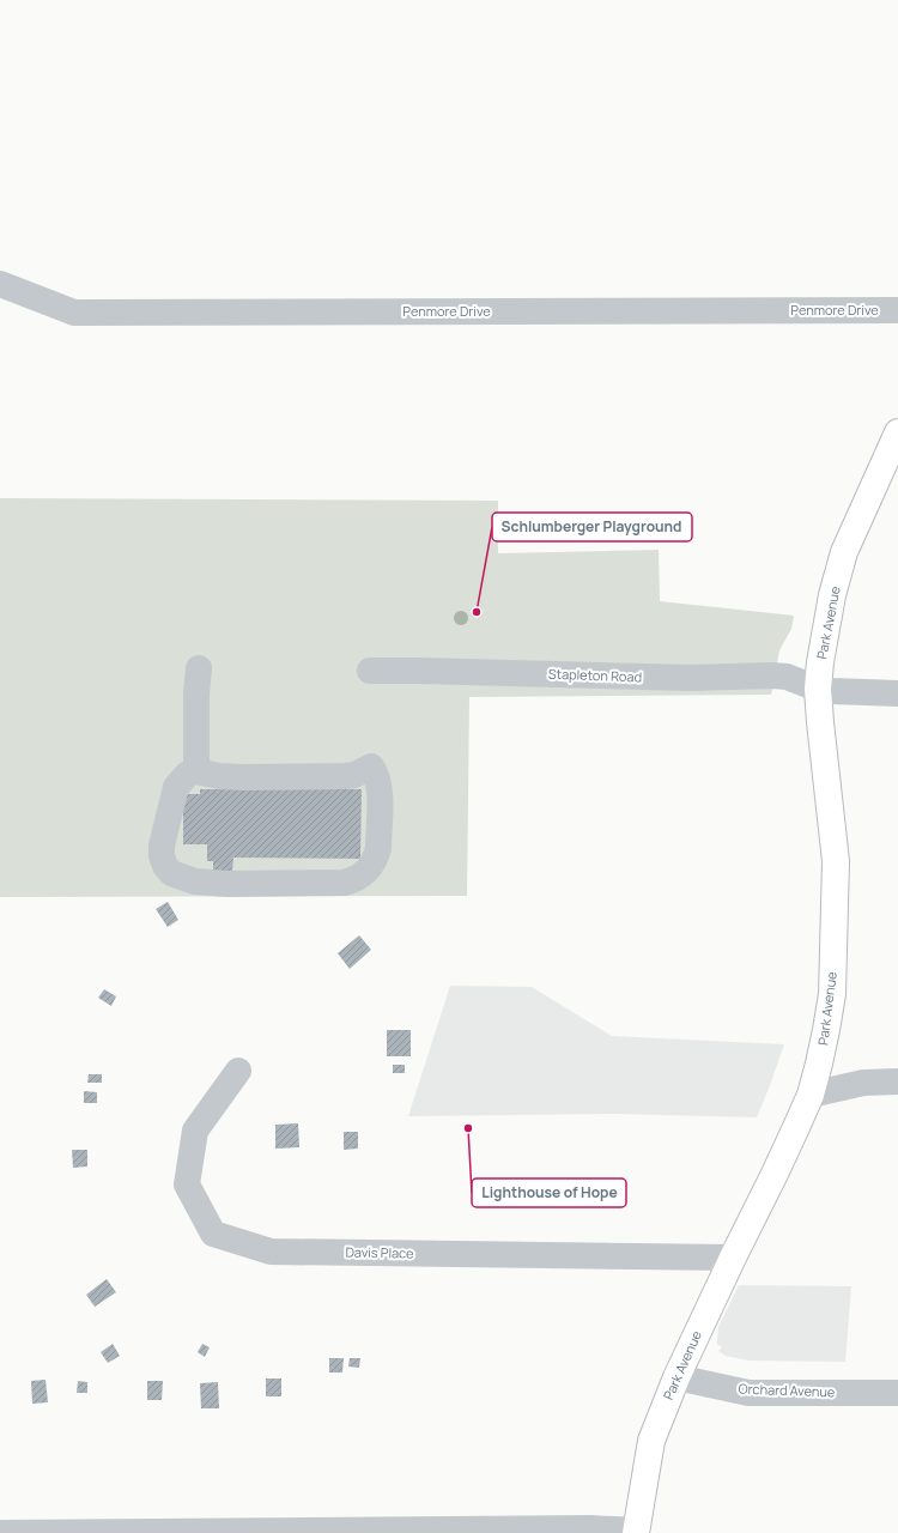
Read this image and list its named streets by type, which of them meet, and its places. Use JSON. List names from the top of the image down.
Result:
{
  "streets": {
    "main road": ["Park Avenue"],
    "street": [
      "Penmore Drive",
      "Stapleton Road",
      "Davis Place",
      "Orchard Avenue"
    ]
  },
  "crossings": [
    ["Park Avenue", "Stapleton Road"],
    ["Park Avenue", "Davis Place"],
    ["Park Avenue", "Orchard Avenue"]
  ],
  "places": ["Schlumberger Playground", "Lighthouse of Hope"]
}
